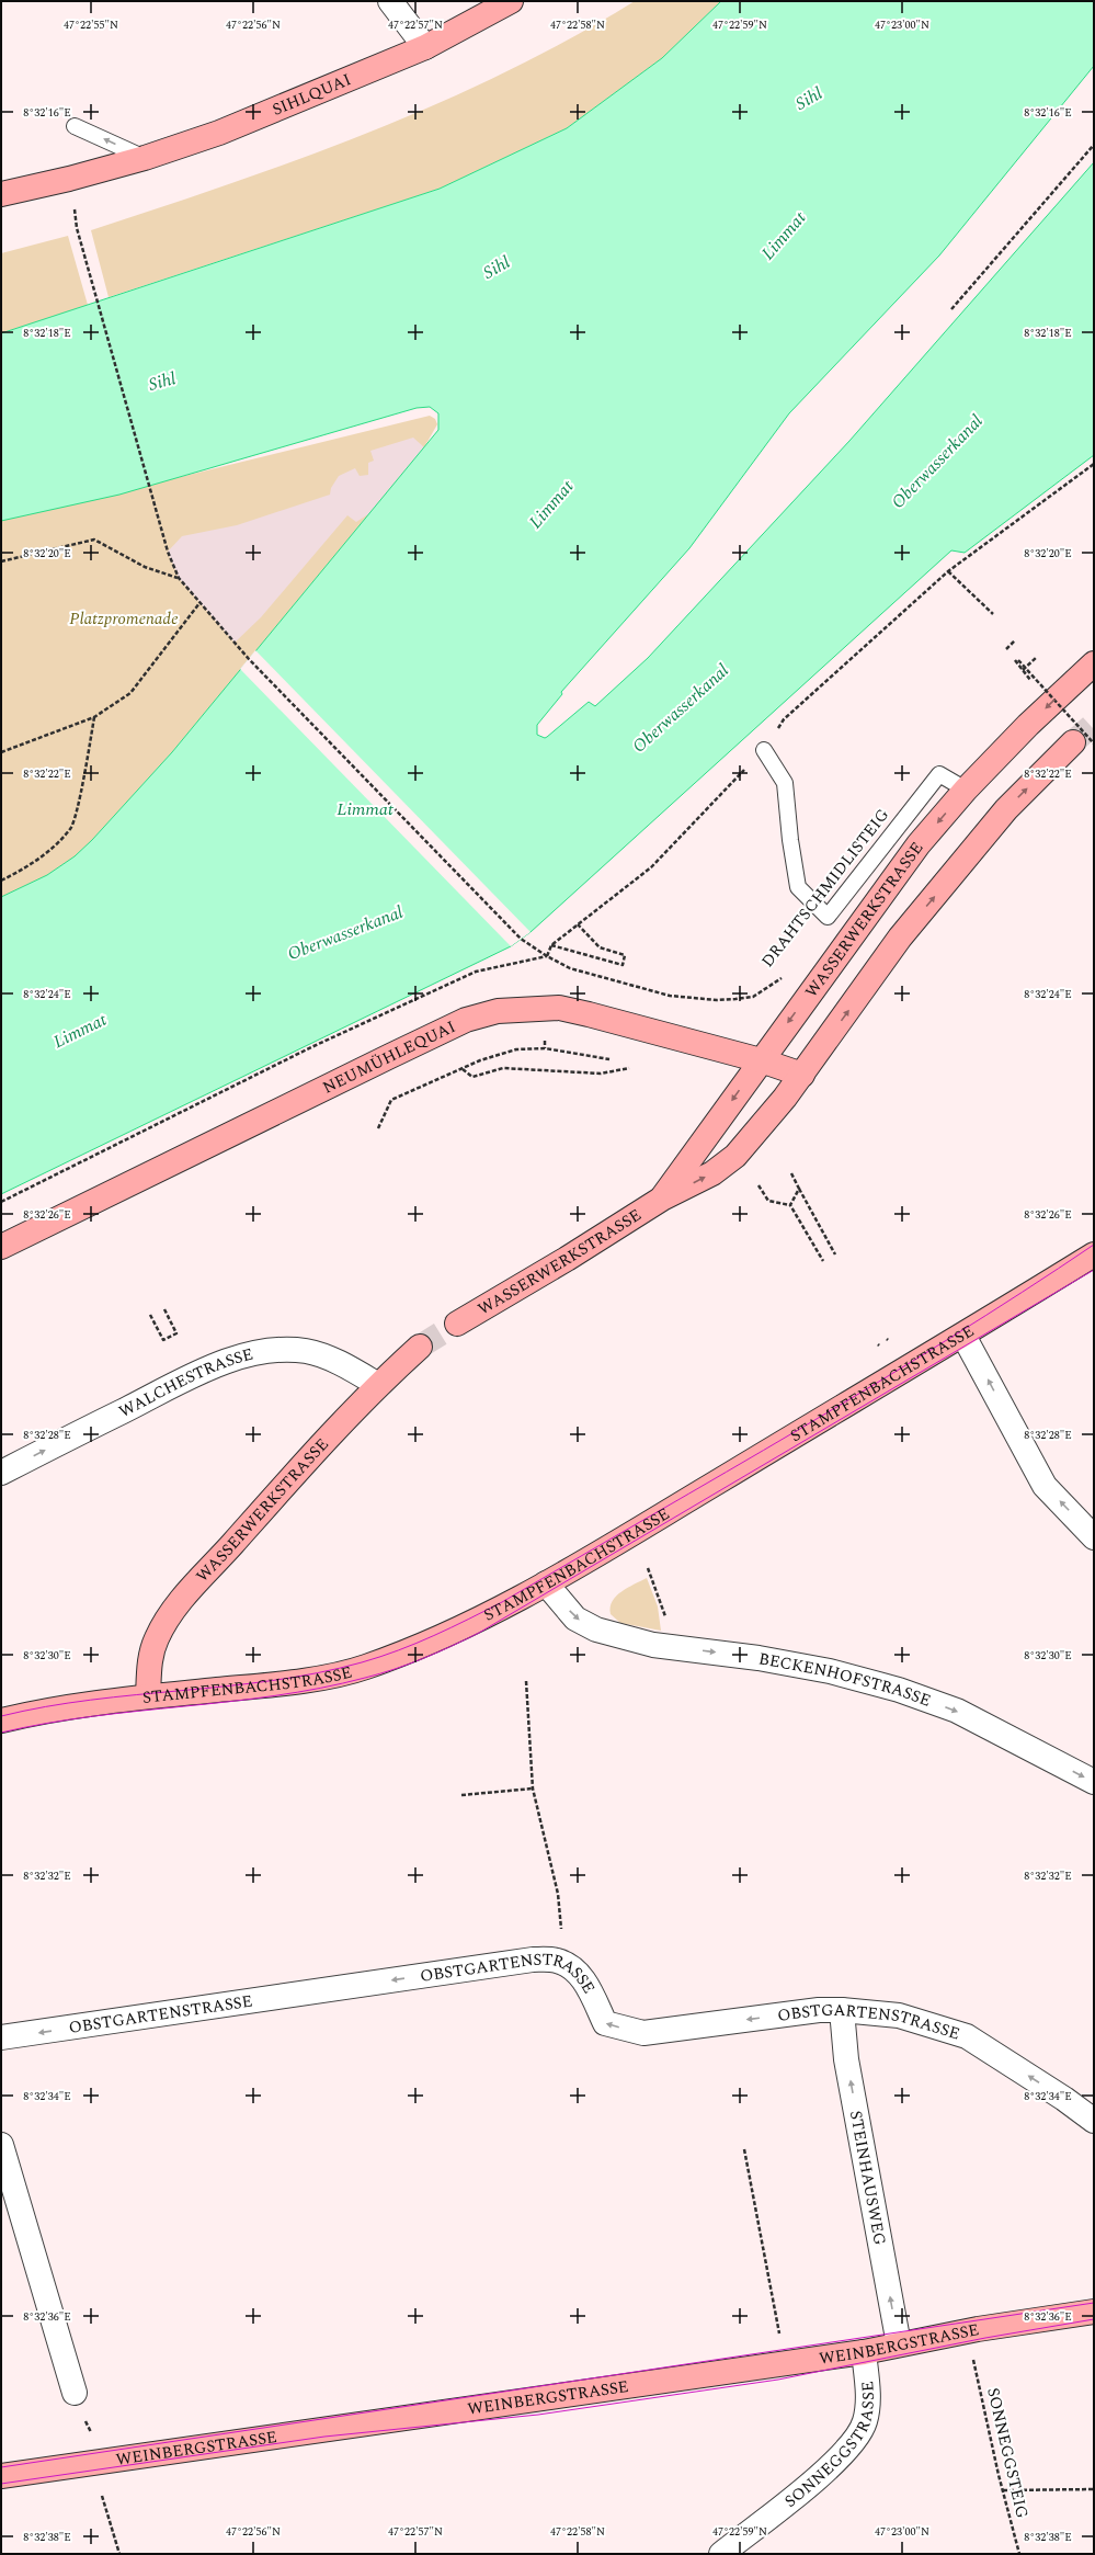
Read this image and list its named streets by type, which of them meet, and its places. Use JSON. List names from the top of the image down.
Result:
{
  "streets": {
    "street": [
      "SIHLQUAI",
      "WASSERWERKSTRASSE",
      "NEUMÜHLEQUAI",
      "WALCHESTRASSE",
      "STAMPFENBACHSTRASSE",
      "BECKENHOFSTRASSE",
      "OBSTGARTENSTRASSE",
      "STEINHAUSWEG",
      "WEINBERGSTRASSE",
      "SONNEGGSTRASSE"
    ],
    "lane": ["DRAHTSCHMIDLISTEIG"],
    "path": ["SONNEGGSTEIG"]
  },
  "crossings": [
    ["DRAHTSCHMIDLISTEIG", "WASSERWERKSTRASSE"],
    ["WASSERWERKSTRASSE", "NEUMÜHLEQUAI"],
    ["WASSERWERKSTRASSE", "WALCHESTRASSE"],
    ["WASSERWERKSTRASSE", "STAMPFENBACHSTRASSE"],
    ["STAMPFENBACHSTRASSE", "BECKENHOFSTRASSE"],
    ["OBSTGARTENSTRASSE", "STEINHAUSWEG"],
    ["STEINHAUSWEG", "WEINBERGSTRASSE"],
    ["WEINBERGSTRASSE", "SONNEGGSTRASSE"]
  ],
  "one_way": [
    "WALCHESTRASSE",
    "BECKENHOFSTRASSE",
    "OBSTGARTENSTRASSE",
    "STEINHAUSWEG"
  ],
  "water": ["Sihl", "Limmat", "Oberwasserkanal"],
  "parks": ["Platzpromenade"],
  "coordinates": [
    "47°22'55\"N",
    "47°22'56\"N",
    "47°22'57\"N",
    "47°22'58\"N",
    "47°22'59\"N",
    "47°23'00\"N",
    "8°32'16\"E",
    "8°32'18\"E",
    "8°32'20\"E",
    "8°32'22\"E",
    "8°32'24\"E",
    "8°32'26\"E",
    "8°32'28\"E",
    "8°32'30\"E",
    "8°32'32\"E",
    "8°32'34\"E",
    "8°32'36\"E",
    "8°32'38\"E"
  ]
}
